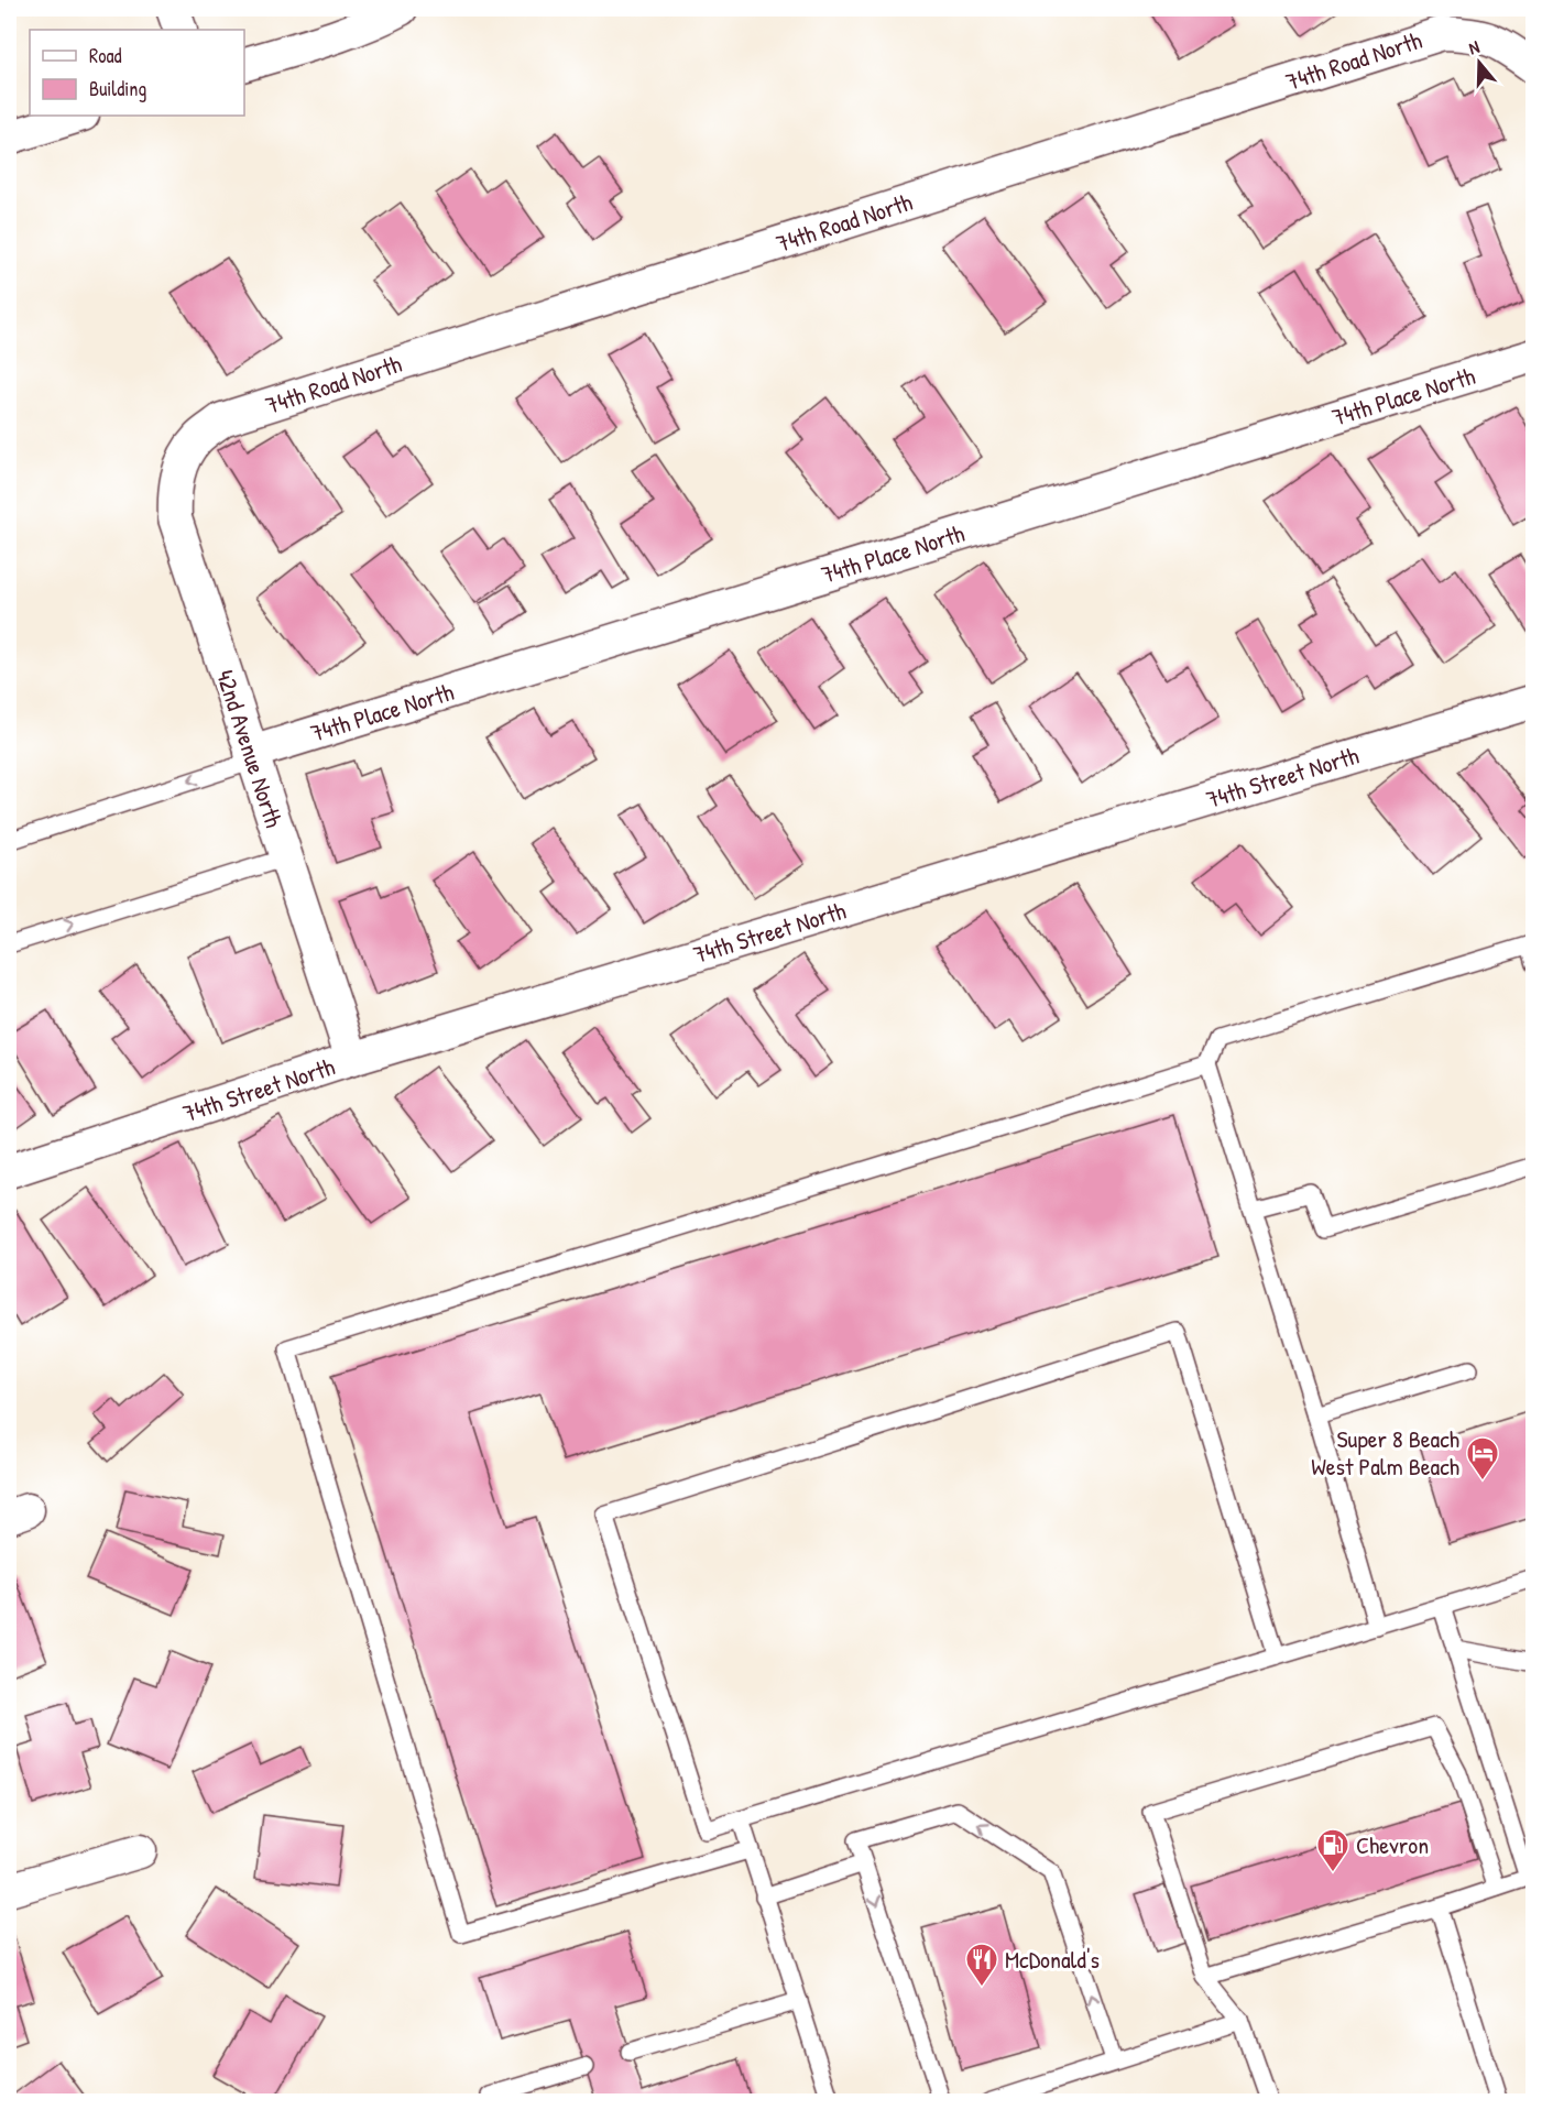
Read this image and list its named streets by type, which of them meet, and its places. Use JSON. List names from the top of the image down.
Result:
{
  "streets": {
    "street": [
      "74th Road North",
      "74th Place North",
      "42nd Avenue North",
      "74th Street North"
    ]
  },
  "crossings": [
    ["74th Road North", "42nd Avenue North"],
    ["74th Place North", "42nd Avenue North"],
    ["42nd Avenue North", "74th Street North"]
  ],
  "places": {
    "hotel": ["Super 8 Beach West Palm Beach"],
    "fuel station": ["Chevron"],
    "restaurant": ["McDonald's"]
  },
  "legend": ["Road", "Building"],
  "north": "top"
}
